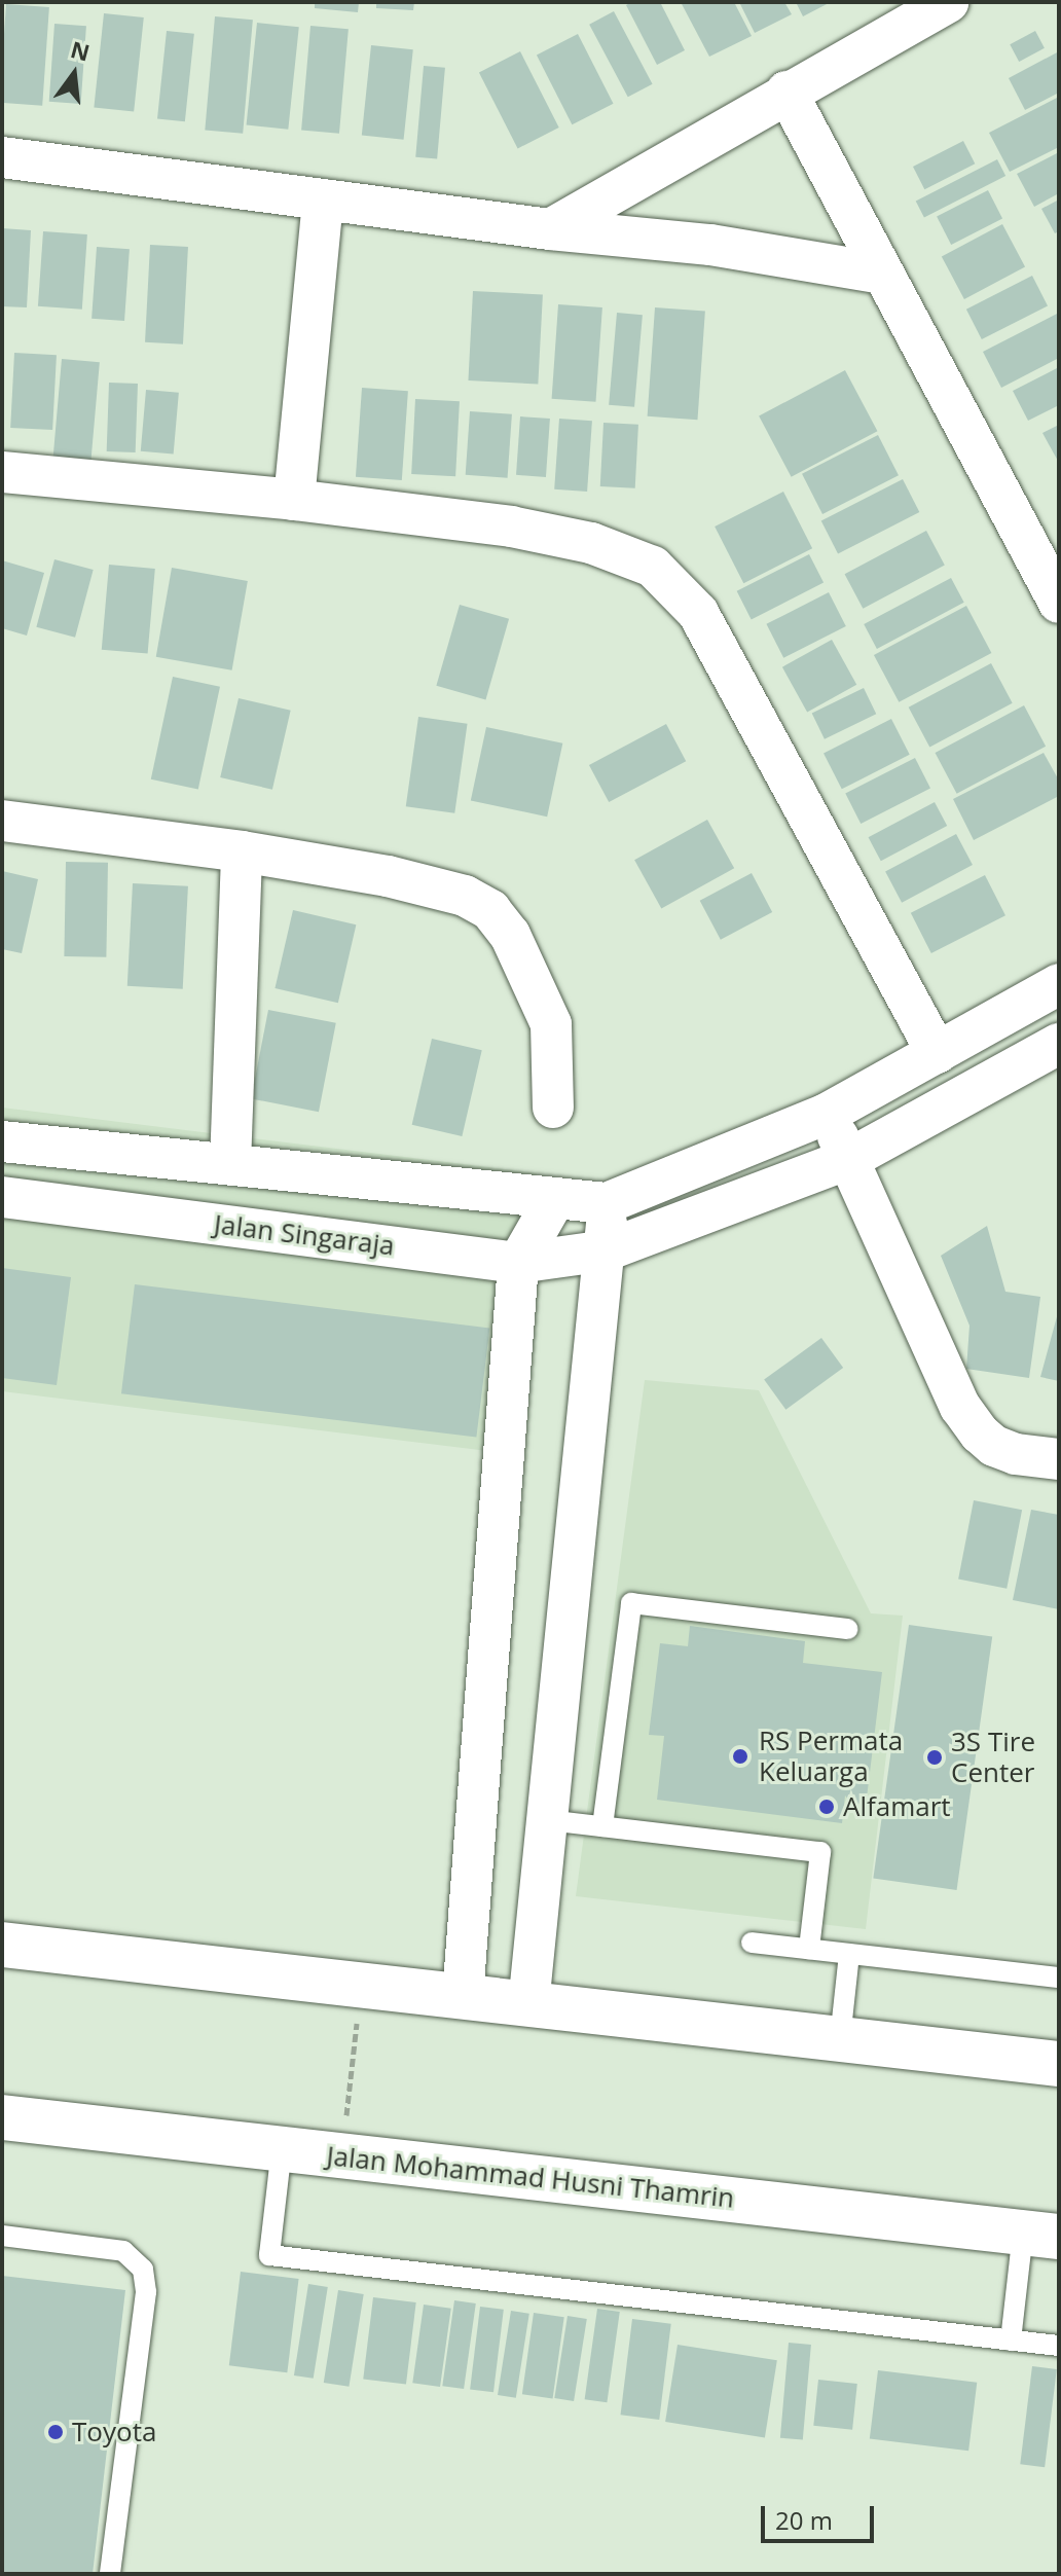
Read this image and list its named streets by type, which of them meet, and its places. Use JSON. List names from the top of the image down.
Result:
{
  "streets": {
    "street": ["Jalan Singaraja", "Jalan Mohammad Husni Thamrin"]
  },
  "places": [
    "RS Permata Keluarga",
    "3S Tire Center",
    "Alfamart",
    "Toyota"
  ],
  "scale_bar": "20 m",
  "north": "top"
}
